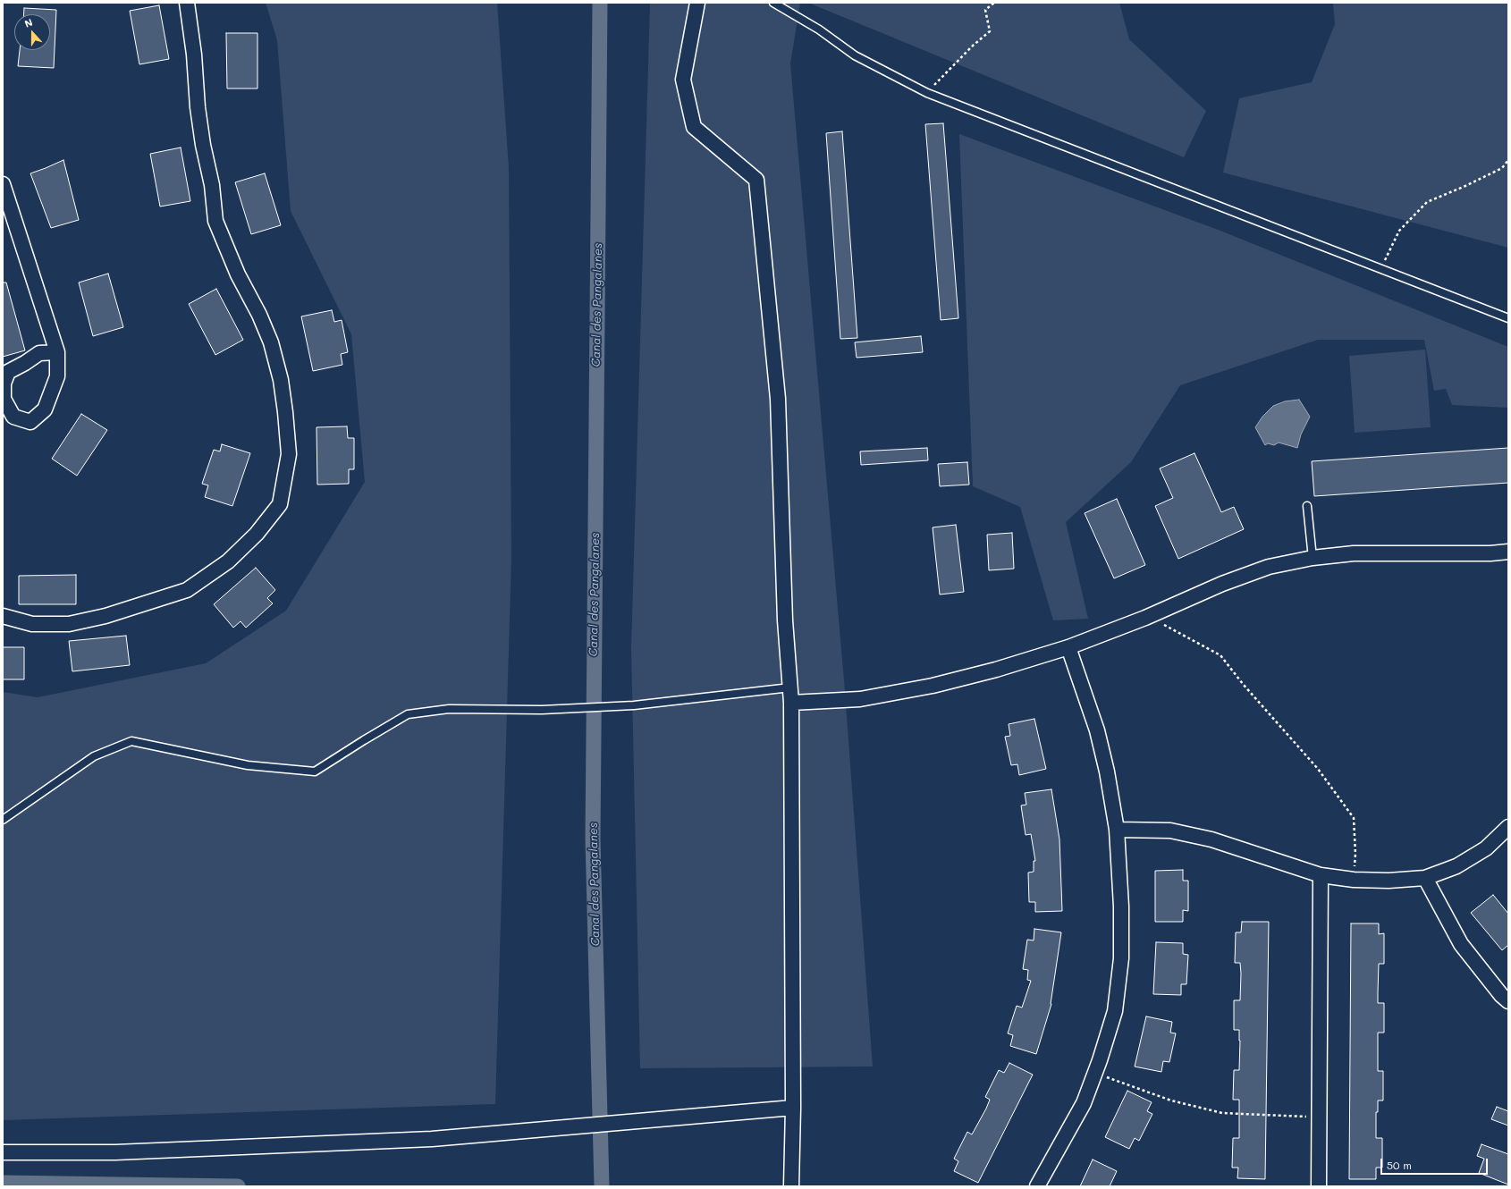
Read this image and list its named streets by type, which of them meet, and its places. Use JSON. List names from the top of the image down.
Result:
{
  "water": ["Canal des Pangalanes"],
  "scale_bar": "50 m",
  "north": "top"
}
